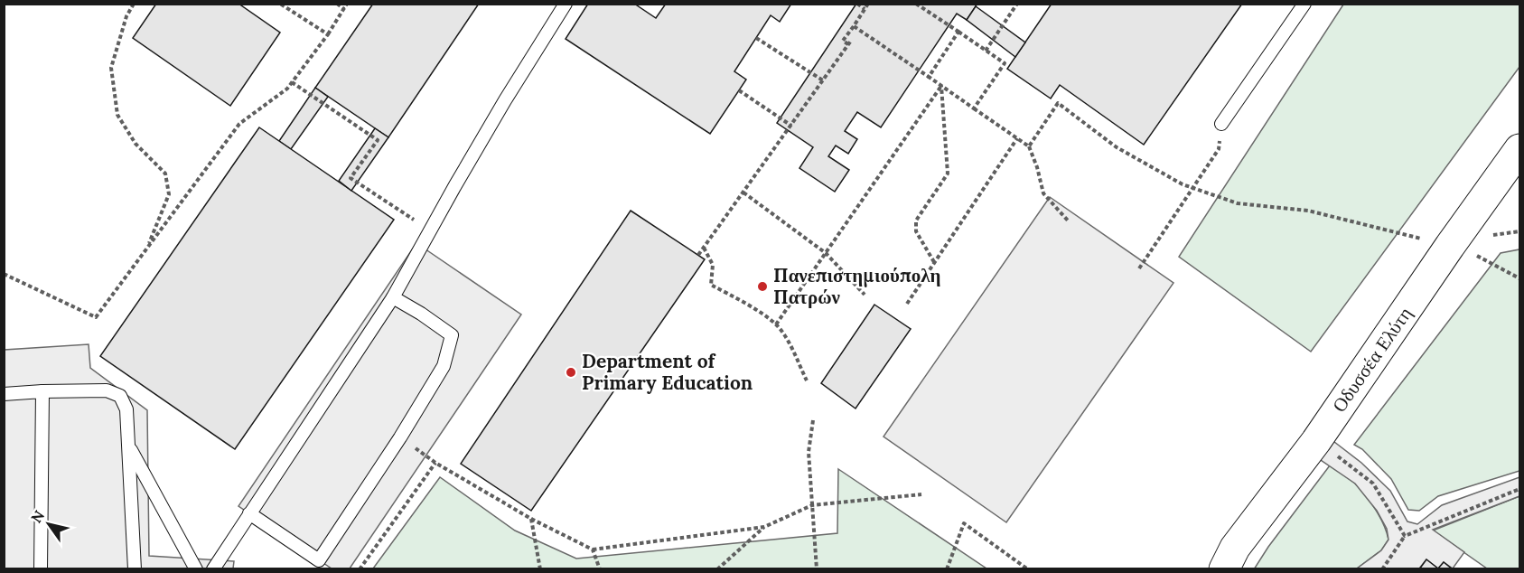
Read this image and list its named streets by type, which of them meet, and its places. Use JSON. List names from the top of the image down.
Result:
{
  "streets": {
    "street": ["Οδυσσέα Ελύτη"]
  },
  "places": ["Πανεπιστημιούπολη Πατρών", "Department of Primary Education"],
  "north": "top left"
}
